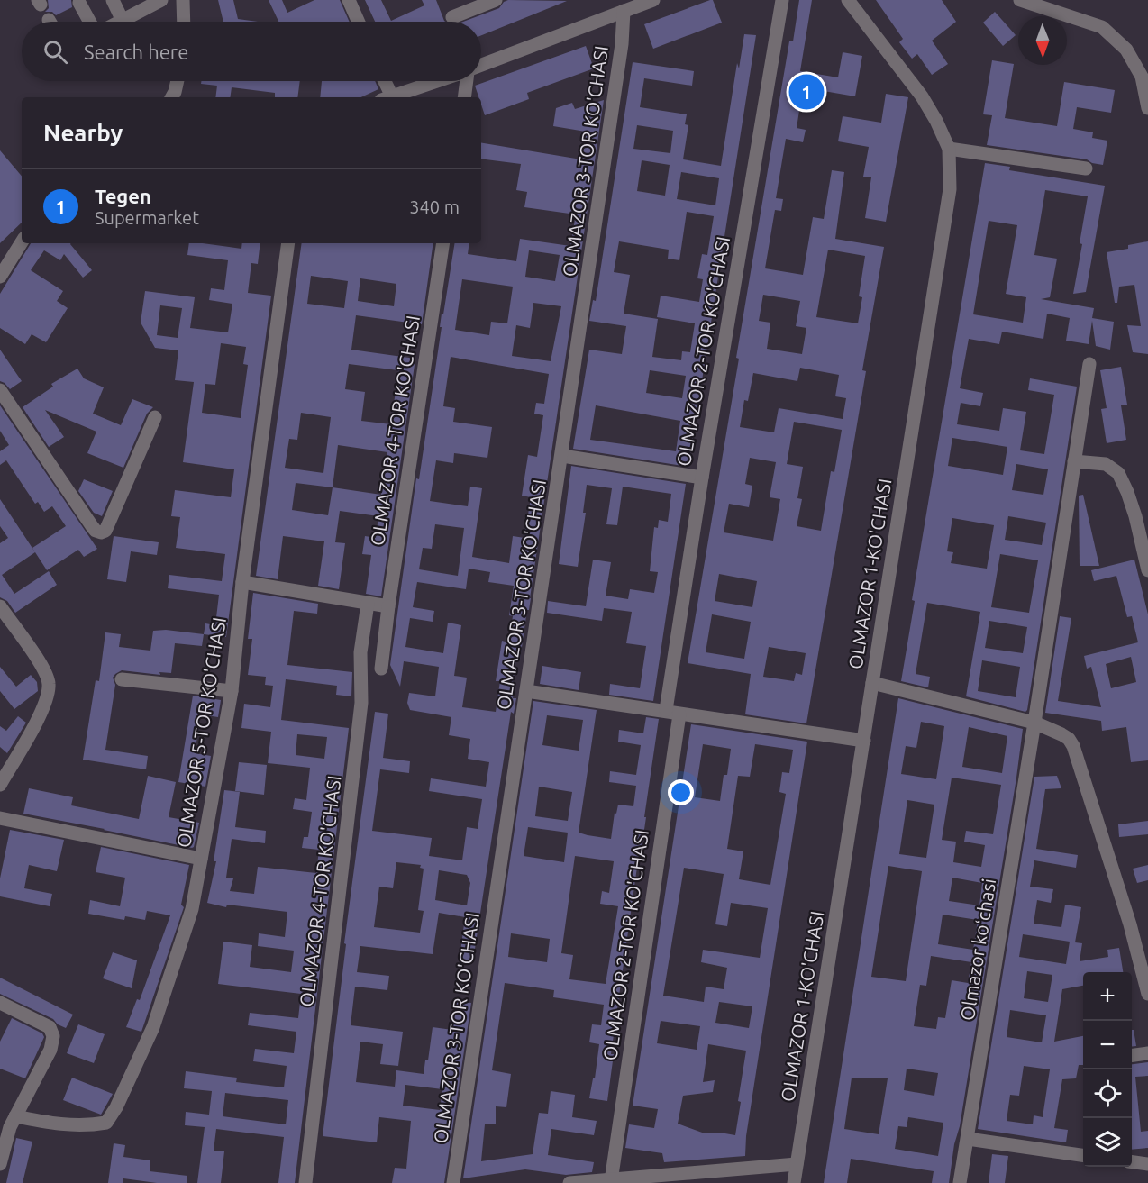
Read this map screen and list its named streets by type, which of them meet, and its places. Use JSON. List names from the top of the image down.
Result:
{
  "streets": {
    "street": [
      "OLMAZOR 3-TOR KO'CHASI",
      "OLMAZOR 2-TOR KO'CHASI",
      "OLMAZOR 4-TOR KO'CHASI",
      "OLMAZOR 1-KO'CHASI",
      "OLMAZOR 5-TOR KO'CHASI",
      "Olmazor koʻchasi"
    ]
  },
  "north": "bottom",
  "page": {
    "search": "Search here",
    "pins": "1",
    "heading": "Nearby",
    "list": [
      {
        "mark": "1",
        "name": "Tegen",
        "note": "Supermarket",
        "value": "340 m"
      }
    ],
    "map_buttons": ["+", "−"]
  }
}
